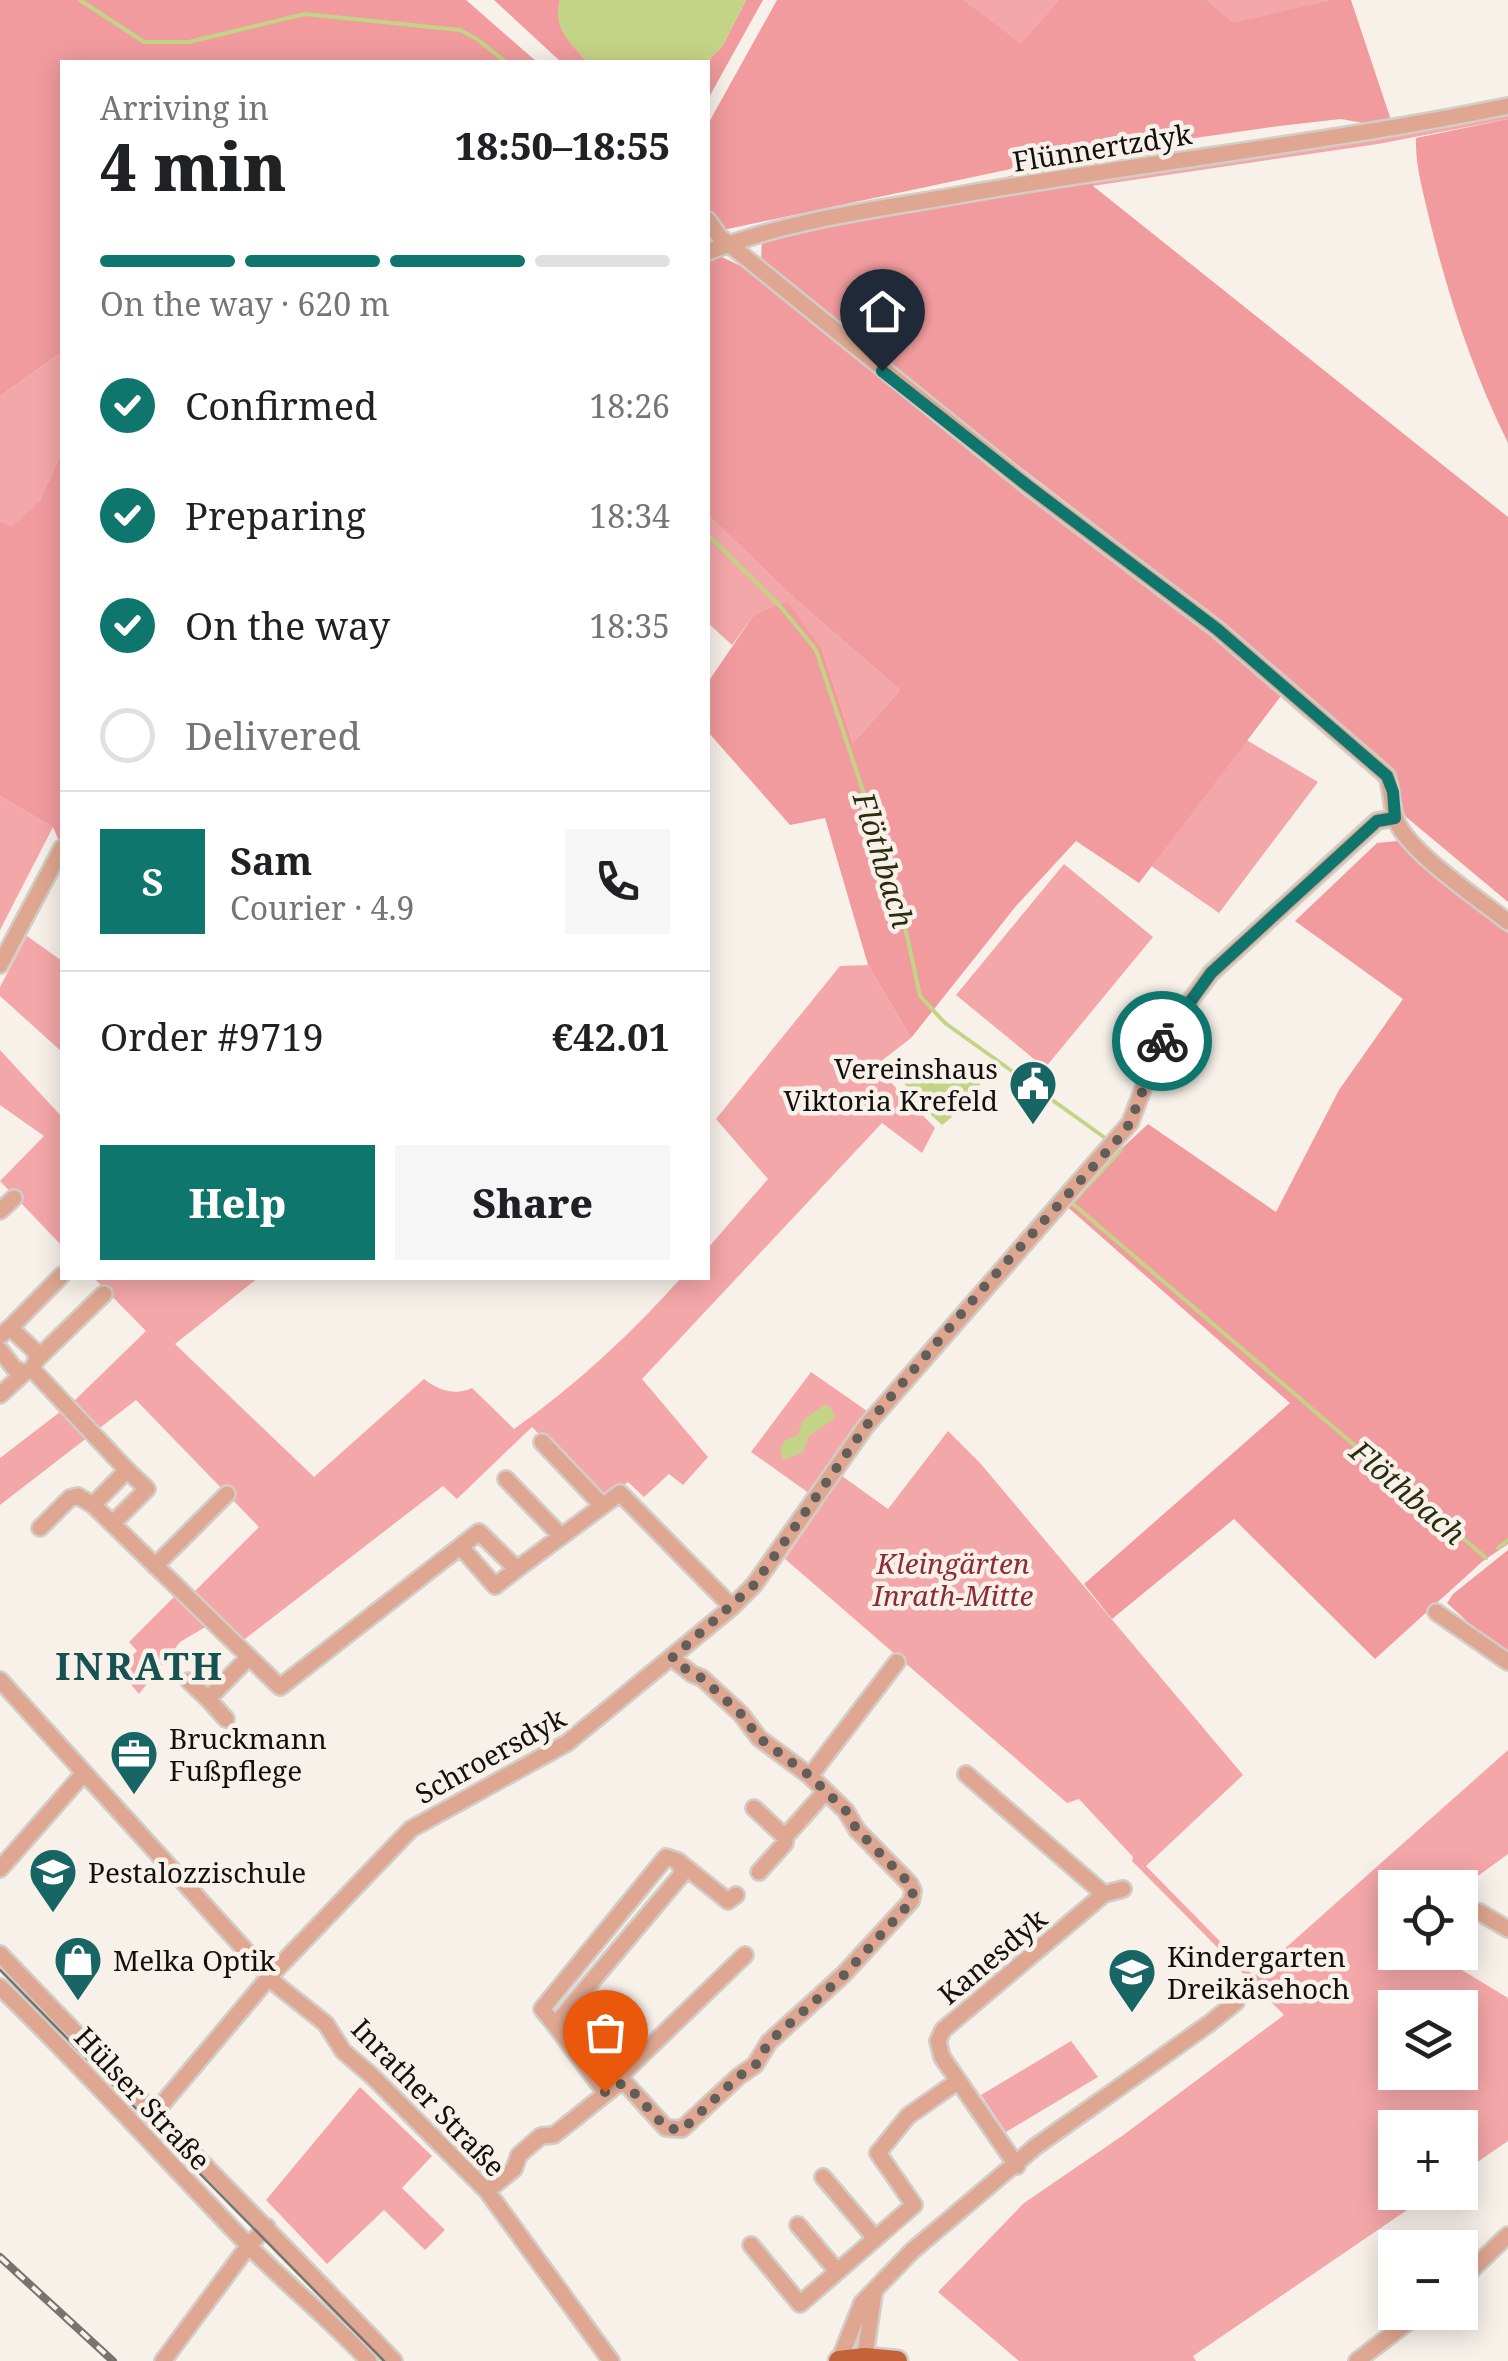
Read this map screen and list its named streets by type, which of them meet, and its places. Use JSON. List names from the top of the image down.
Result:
{
  "streets": {
    "street": [
      "Flünnertzdyk",
      "Schroersdyk",
      "Kanesdyk",
      "Inrather Straße",
      "Hülser Straße"
    ]
  },
  "crossings": [
    ["Schroersdyk", "Inrather Straße"],
    ["Schroersdyk", "Hülser Straße"],
    ["Inrather Straße", "Hülser Straße"]
  ],
  "districts": ["INRATH"],
  "water": ["Flöthbach"],
  "parks": ["Kleingärten Inrath-Mitte"],
  "places": {
    "public building": ["Vereinshaus Viktoria Krefeld"],
    "office": ["Bruckmann Fußpflege"],
    "school or university": ["Pestalozzischule", "Kindergarten Dreikäsehoch"],
    "shop": ["Melka Optik"]
  },
  "page": {
    "heading": ["4 min", "Arriving in", "18:50–18:55"],
    "panel": [
      "Sam",
      "Courier · 4.9",
      "Order #9719",
      "€42.01"
    ],
    "bar": "On the way · 620 m",
    "list": [
      ["Confirmed", "18:26"],
      ["Preparing", "18:34"],
      ["On the way", "18:35"],
      "Delivered"
    ],
    "round": "S",
    "buttons": ["Help", "Share"],
    "map_buttons": ["+", "−"]
  }
}
